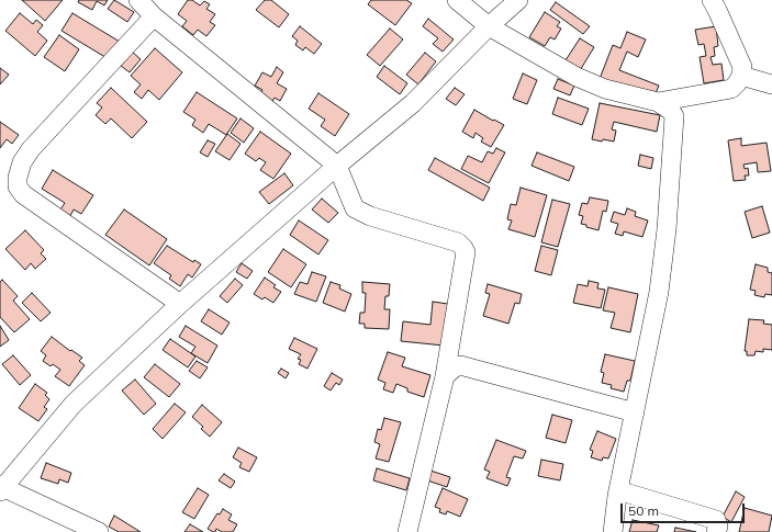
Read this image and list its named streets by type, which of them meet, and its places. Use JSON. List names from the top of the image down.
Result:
{
  "scale_bar": "50 m"
}
